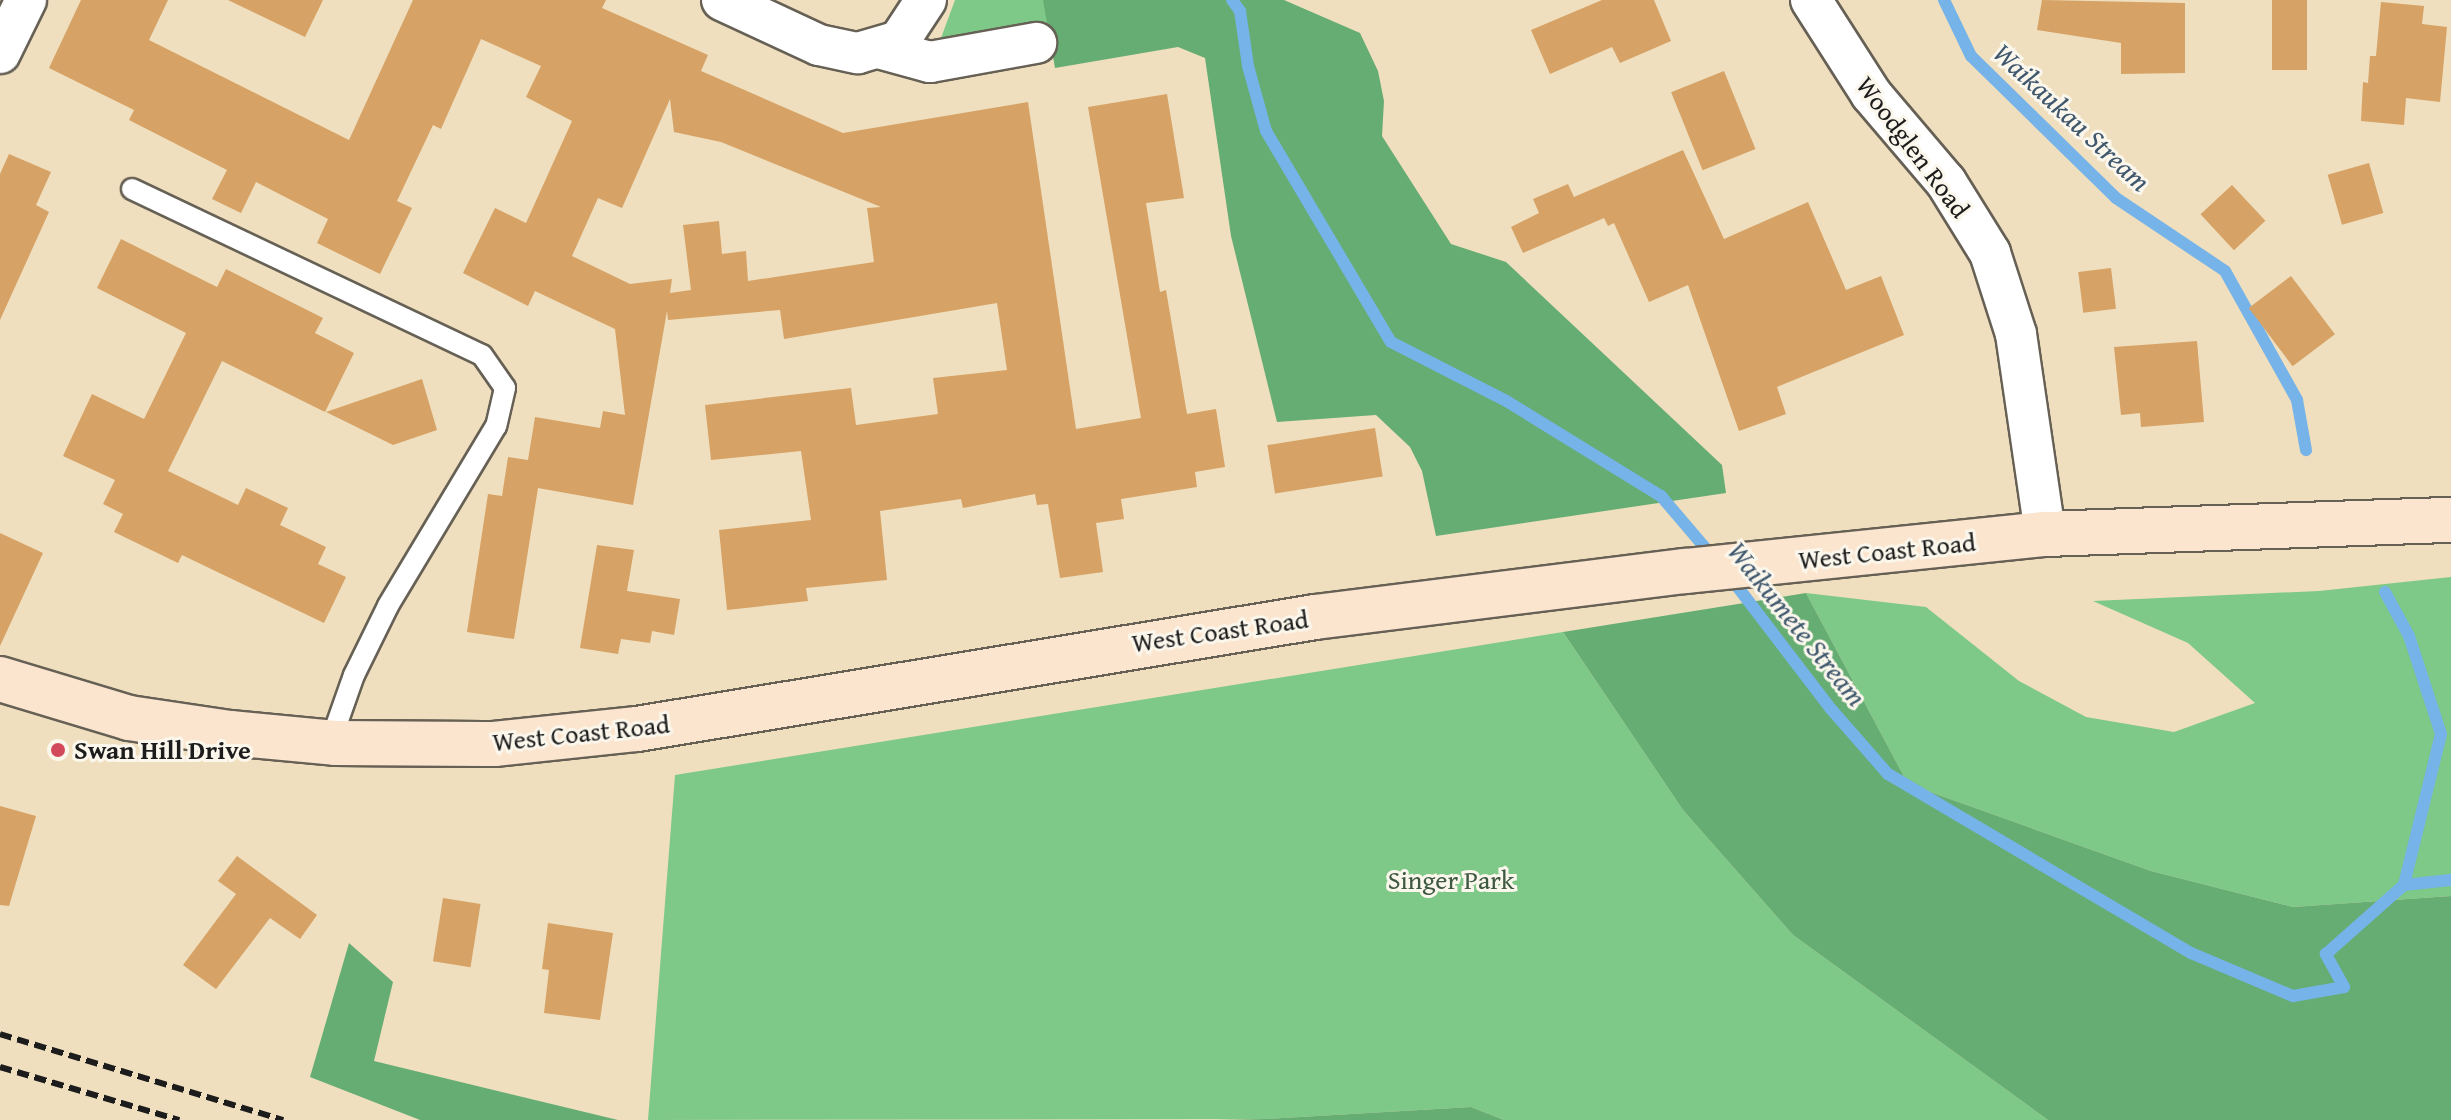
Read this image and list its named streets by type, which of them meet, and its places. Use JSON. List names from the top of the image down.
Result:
{
  "streets": {
    "main road": ["West Coast Road"],
    "street": ["Woodglen Road"]
  },
  "crossings": [
    ["Woodglen Road", "West Coast Road"]
  ],
  "water": ["Waikaukau Stream", "Waikumete Stream"],
  "parks": ["Singer Park"],
  "places": ["Swan Hill Drive"]
}
